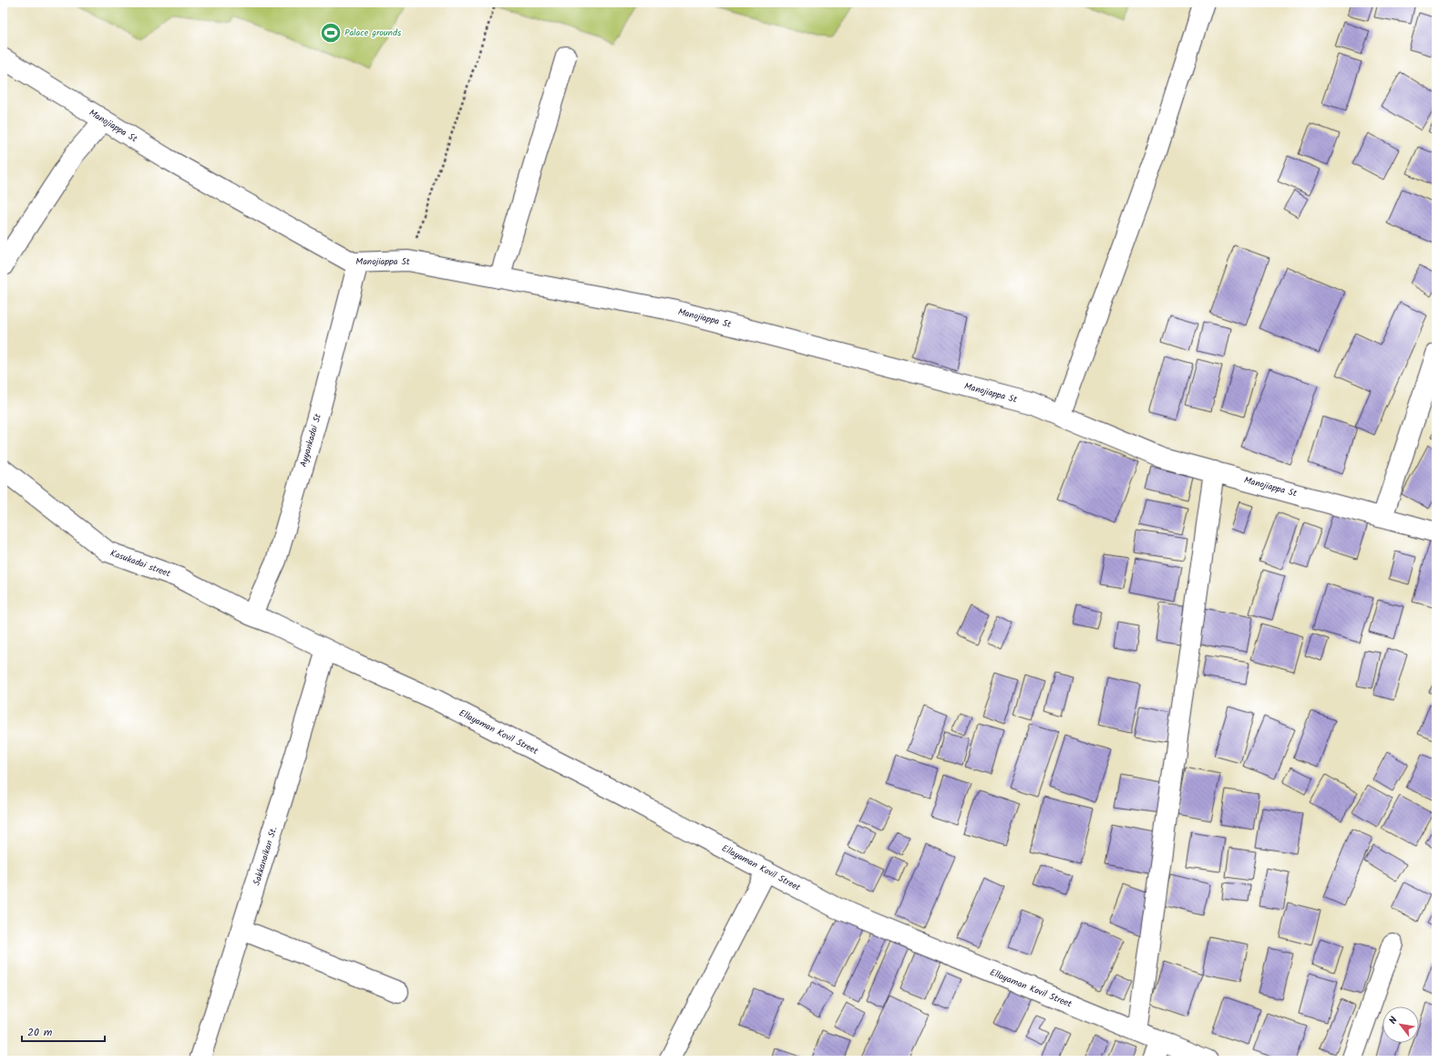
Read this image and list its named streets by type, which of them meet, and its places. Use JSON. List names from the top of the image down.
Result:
{
  "streets": {
    "street": [
      "Manojiappa St",
      "Ayyankadai St",
      "Kasukadai street",
      "Ellayaman Kovil Street",
      "Sakkanaikan St."
    ]
  },
  "crossings": [
    ["Manojiappa St", "Ayyankadai St"],
    ["Ayyankadai St", "Kasukadai street"],
    ["Kasukadai street", "Ellayaman Kovil Street"],
    ["Ellayaman Kovil Street", "Sakkanaikan St."]
  ],
  "places": {
    "sports": ["Palace grounds"]
  },
  "scale_bar": "20 m",
  "north": "top left"
}
